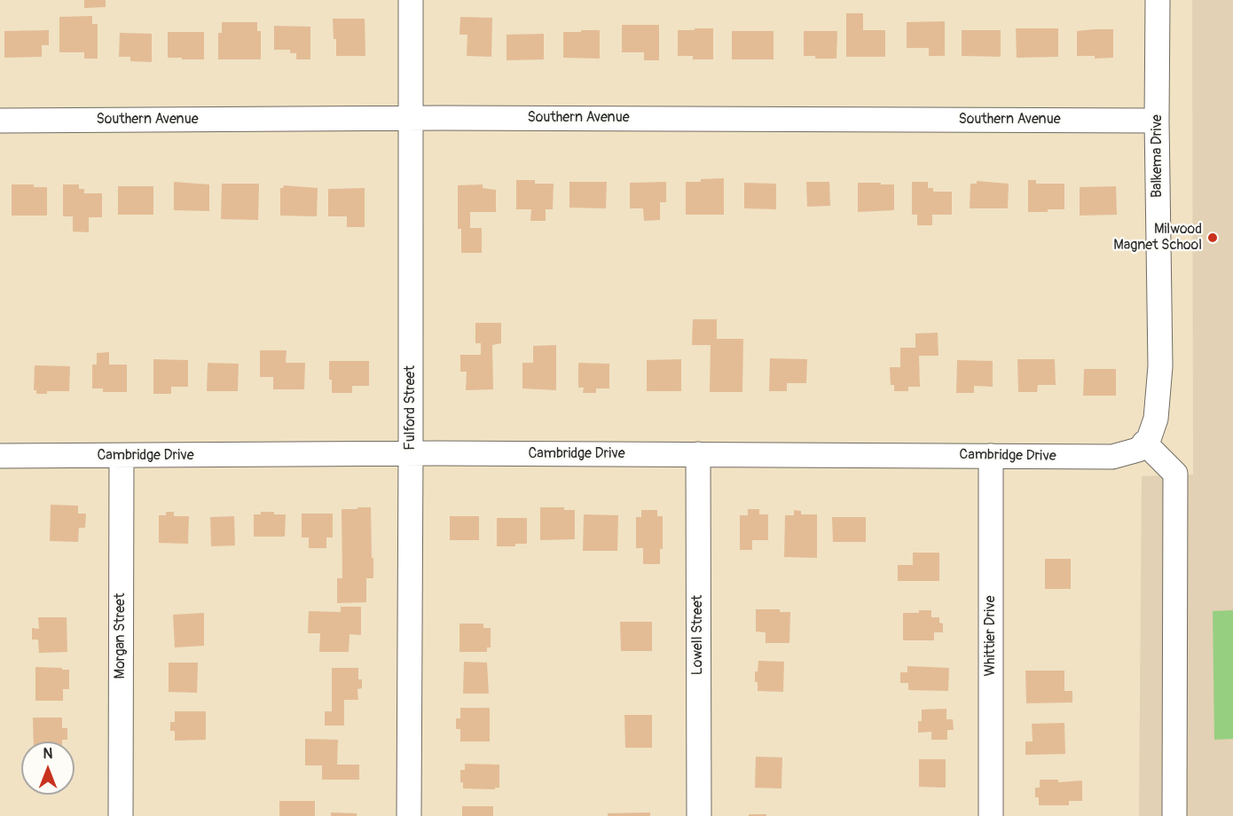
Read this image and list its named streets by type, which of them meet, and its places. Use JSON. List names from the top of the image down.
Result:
{
  "streets": {
    "street": [
      "Southern Avenue",
      "Balkema Drive",
      "Fulford Street",
      "Cambridge Drive",
      "Lowell Street",
      "Morgan Street",
      "Whittier Drive"
    ]
  },
  "crossings": [
    ["Southern Avenue", "Balkema Drive"],
    ["Southern Avenue", "Fulford Street"],
    ["Balkema Drive", "Cambridge Drive"],
    ["Fulford Street", "Cambridge Drive"],
    ["Cambridge Drive", "Lowell Street"],
    ["Cambridge Drive", "Morgan Street"],
    ["Cambridge Drive", "Whittier Drive"]
  ],
  "places": ["Milwood Magnet School"],
  "north": "top"
}
